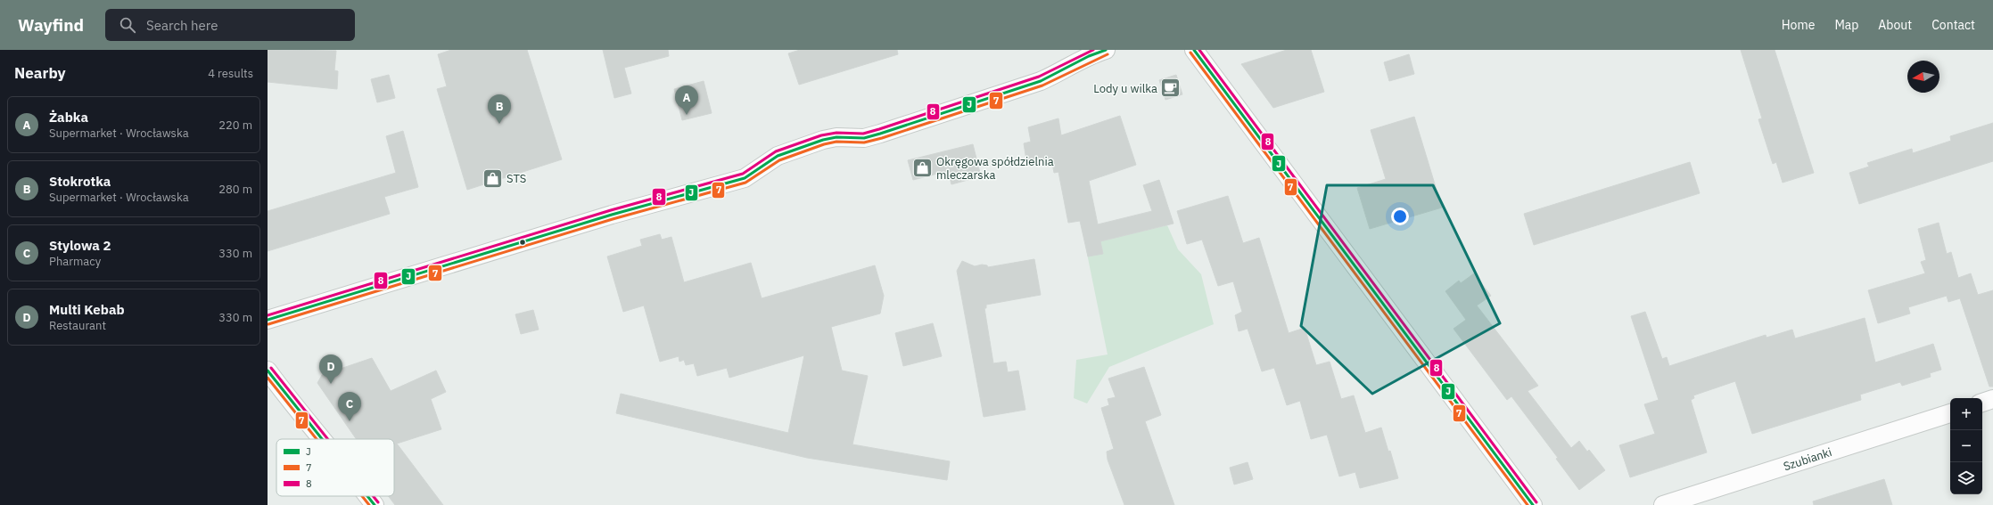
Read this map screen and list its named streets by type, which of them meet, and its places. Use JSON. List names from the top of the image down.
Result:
{
  "streets": {
    "street": ["Szubianki"]
  },
  "places": {
    "cafe": ["Lody u wilka"],
    "shop": ["Okręgowa spółdzielnia mleczarska", "STS"]
  },
  "lines": ["transit line J", "transit line 8", "transit line 7"],
  "legend": ["J", "7", "8"],
  "north": "left",
  "page": {
    "header": "Wayfind",
    "search": "Search here",
    "nav": [
      "Home",
      "Map",
      "About",
      "Contact"
    ],
    "heading": ["Nearby", "4 results"],
    "pins": [
      "A",
      "B",
      "D",
      "C"
    ],
    "list": [
      {
        "mark": "A",
        "name": "Żabka",
        "note": "Supermarket · Wrocławska",
        "value": "220 m"
      },
      {
        "mark": "B",
        "name": "Stokrotka",
        "note": "Supermarket · Wrocławska",
        "value": "280 m"
      },
      {
        "mark": "C",
        "name": "Stylowa 2",
        "note": "Pharmacy",
        "value": "330 m"
      },
      {
        "mark": "D",
        "name": "Multi Kebab",
        "note": "Restaurant",
        "value": "330 m"
      }
    ],
    "map_buttons": ["+", "−"]
  }
}
